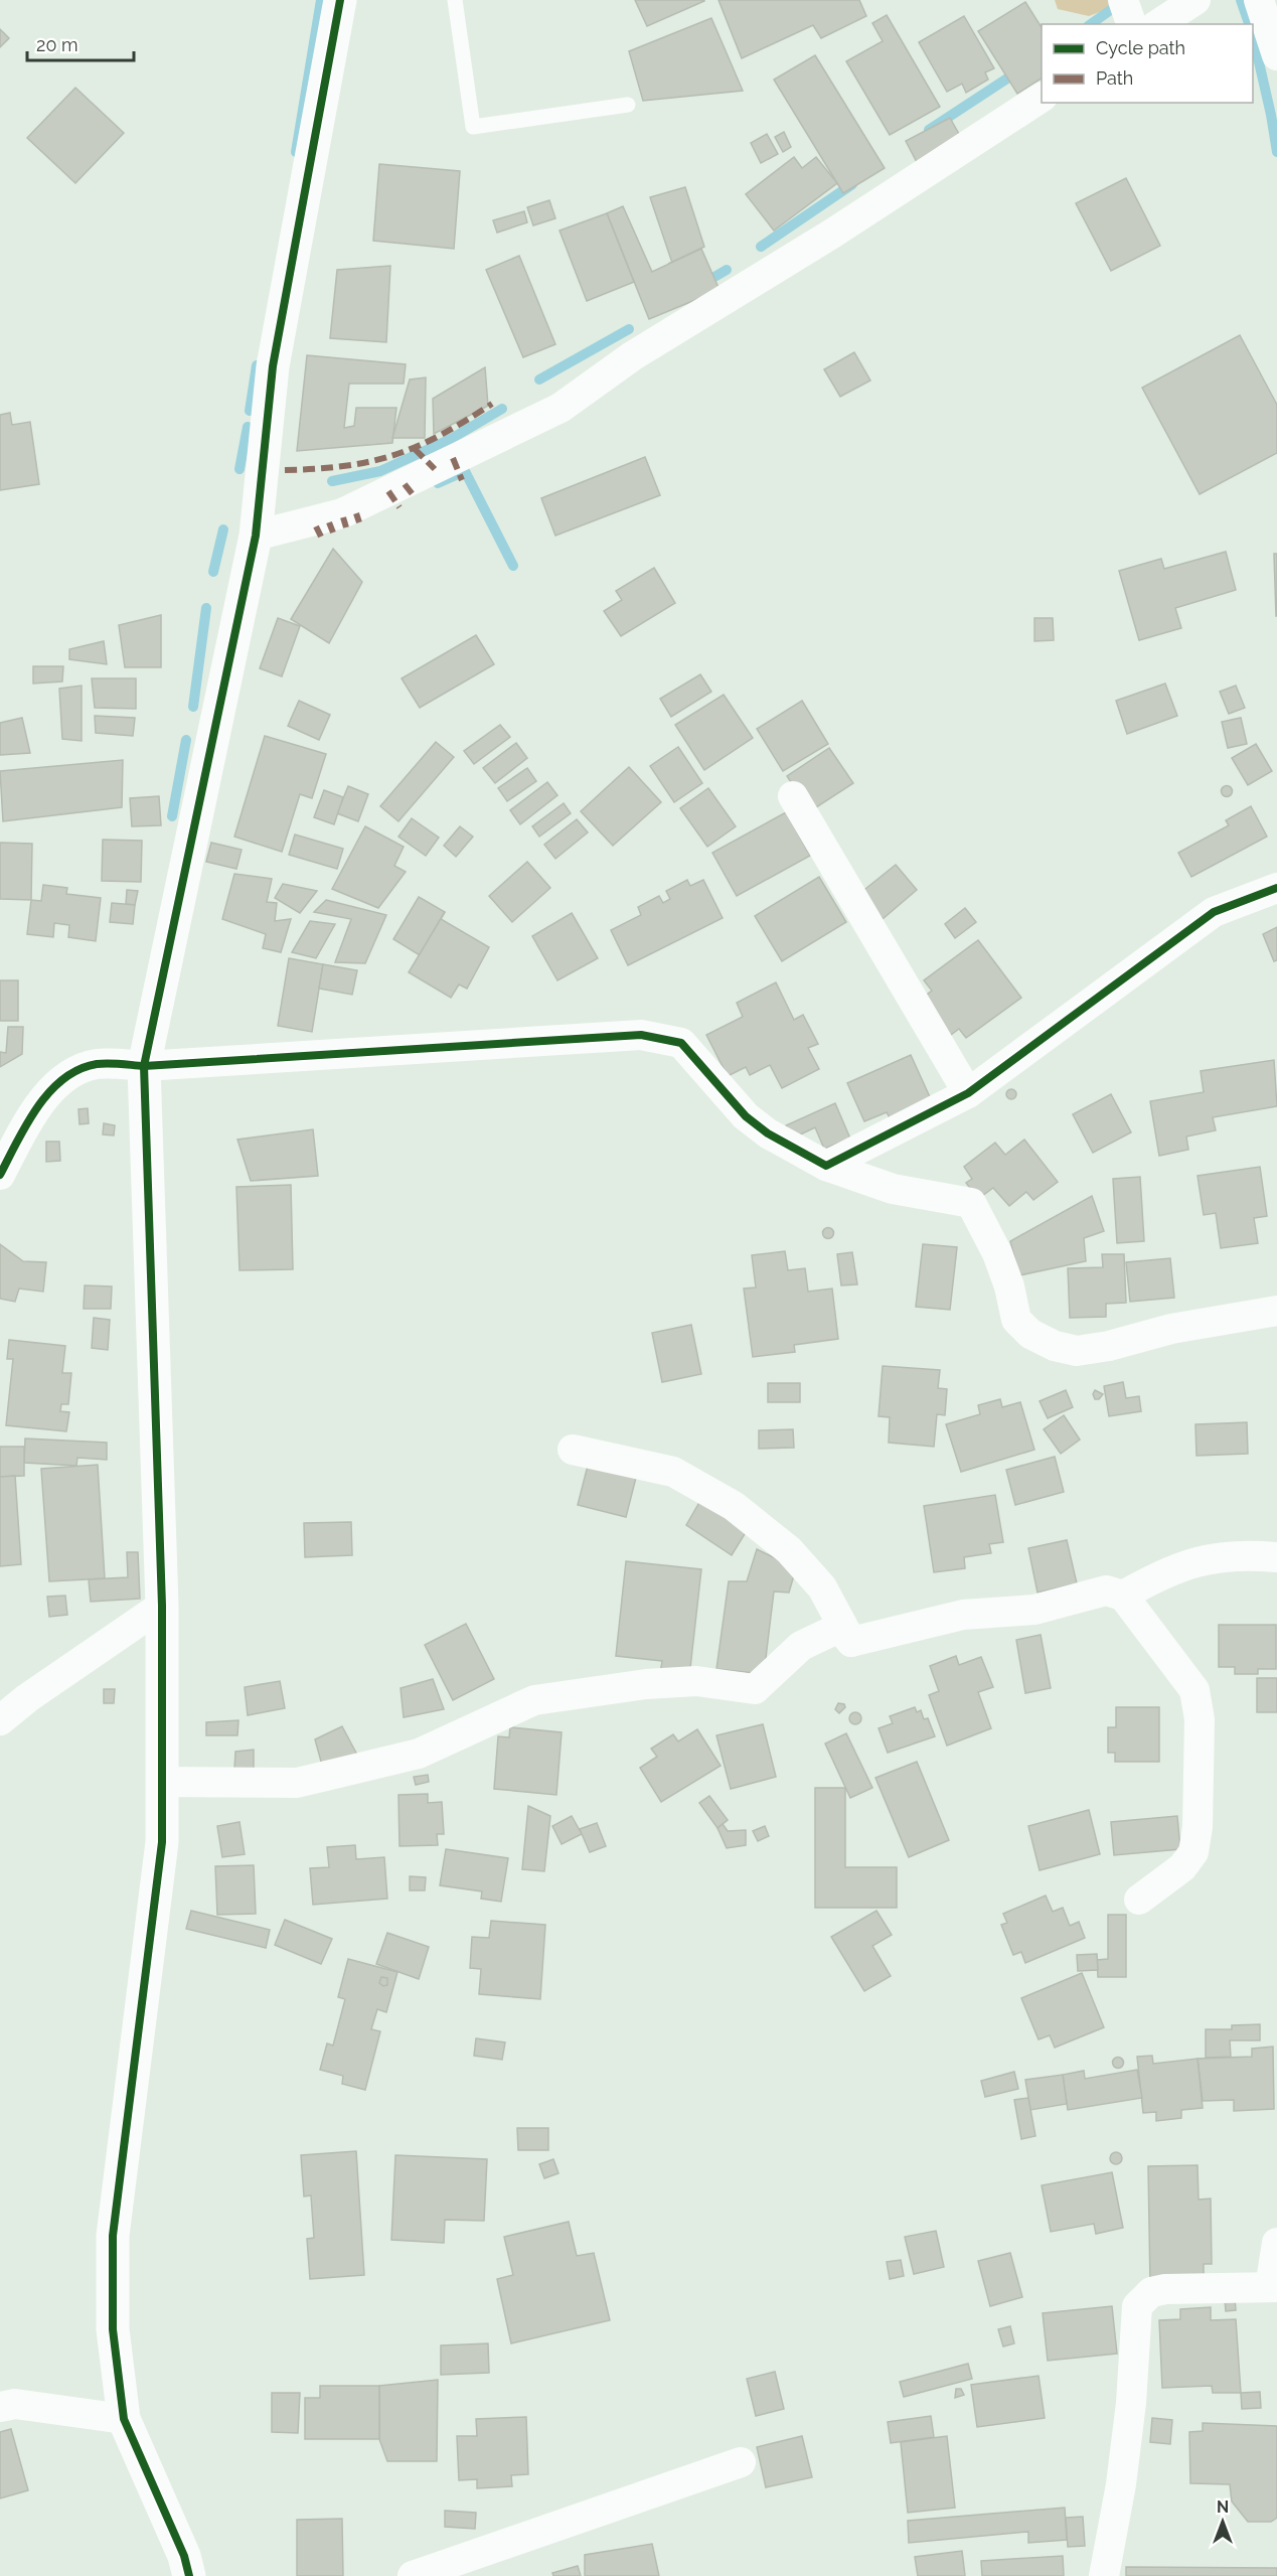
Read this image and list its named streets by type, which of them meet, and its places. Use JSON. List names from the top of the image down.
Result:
{
  "legend": ["Cycle path", "Path"],
  "scale_bar": "20 m",
  "north": "top"
}
